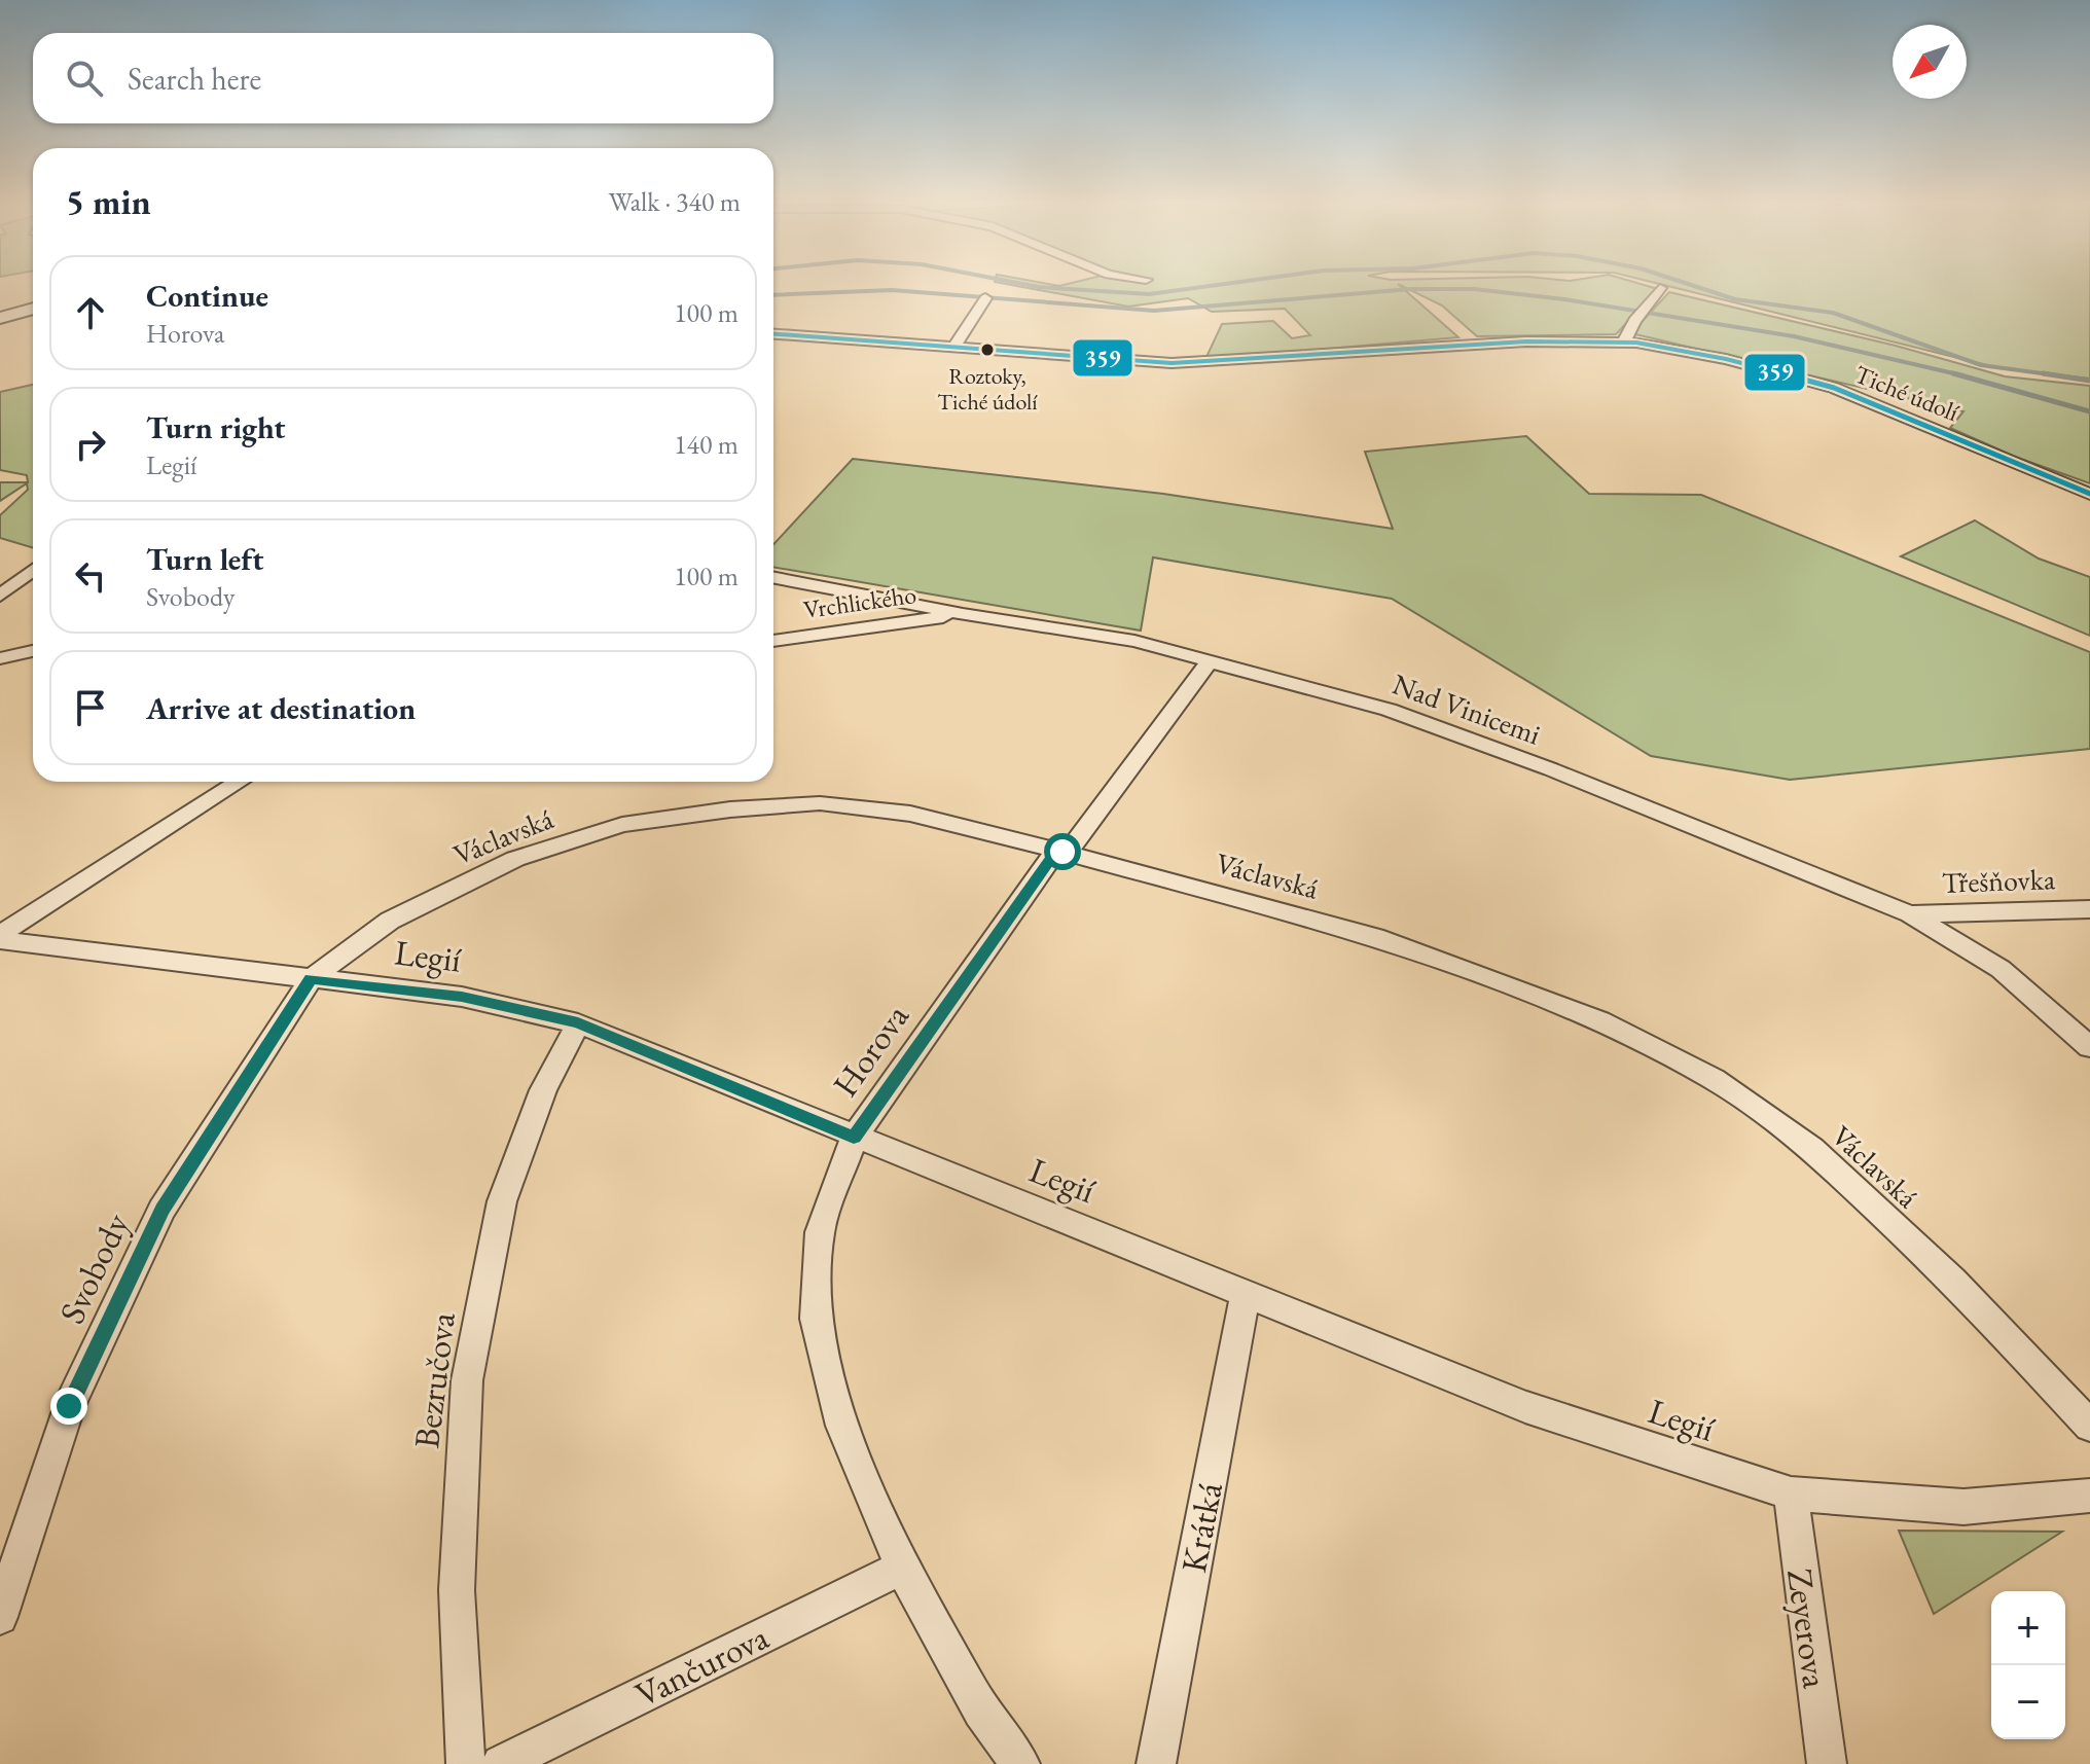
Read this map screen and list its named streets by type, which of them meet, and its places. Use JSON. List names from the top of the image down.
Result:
{
  "streets": {
    "street": [
      "Tiché údolí",
      "Vrchlického",
      "Nad Vinicemi",
      "Václavská",
      "Třešňovka",
      "Legií",
      "Horova",
      "Svobody",
      "Bezručova",
      "Krátká",
      "Zeyerova",
      "Vančurova"
    ]
  },
  "crossings": [
    ["Vrchlického", "Nad Vinicemi"],
    ["Nad Vinicemi", "Třešňovka"],
    ["Nad Vinicemi", "Horova"],
    ["Václavská", "Legií"],
    ["Václavská", "Horova"],
    ["Václavská", "Svobody"],
    ["Legií", "Horova"],
    ["Legií", "Svobody"],
    ["Legií", "Bezručova"],
    ["Legií", "Krátká"],
    ["Legií", "Zeyerova"],
    ["Horova", "Vančurova"]
  ],
  "places": ["Roztoky, Tiché údolí"],
  "lines": ["transit line 359"],
  "north": "bottom left",
  "page": {
    "search": "Search here",
    "heading": ["5 min", "Walk · 340 m"],
    "list": [
      ["Continue", "Horova", "100 m"],
      ["Turn right", "Legií", "140 m"],
      ["Turn left", "Svobody", "100 m"],
      "Arrive at destination"
    ],
    "map_buttons": ["+", "−"]
  }
}
